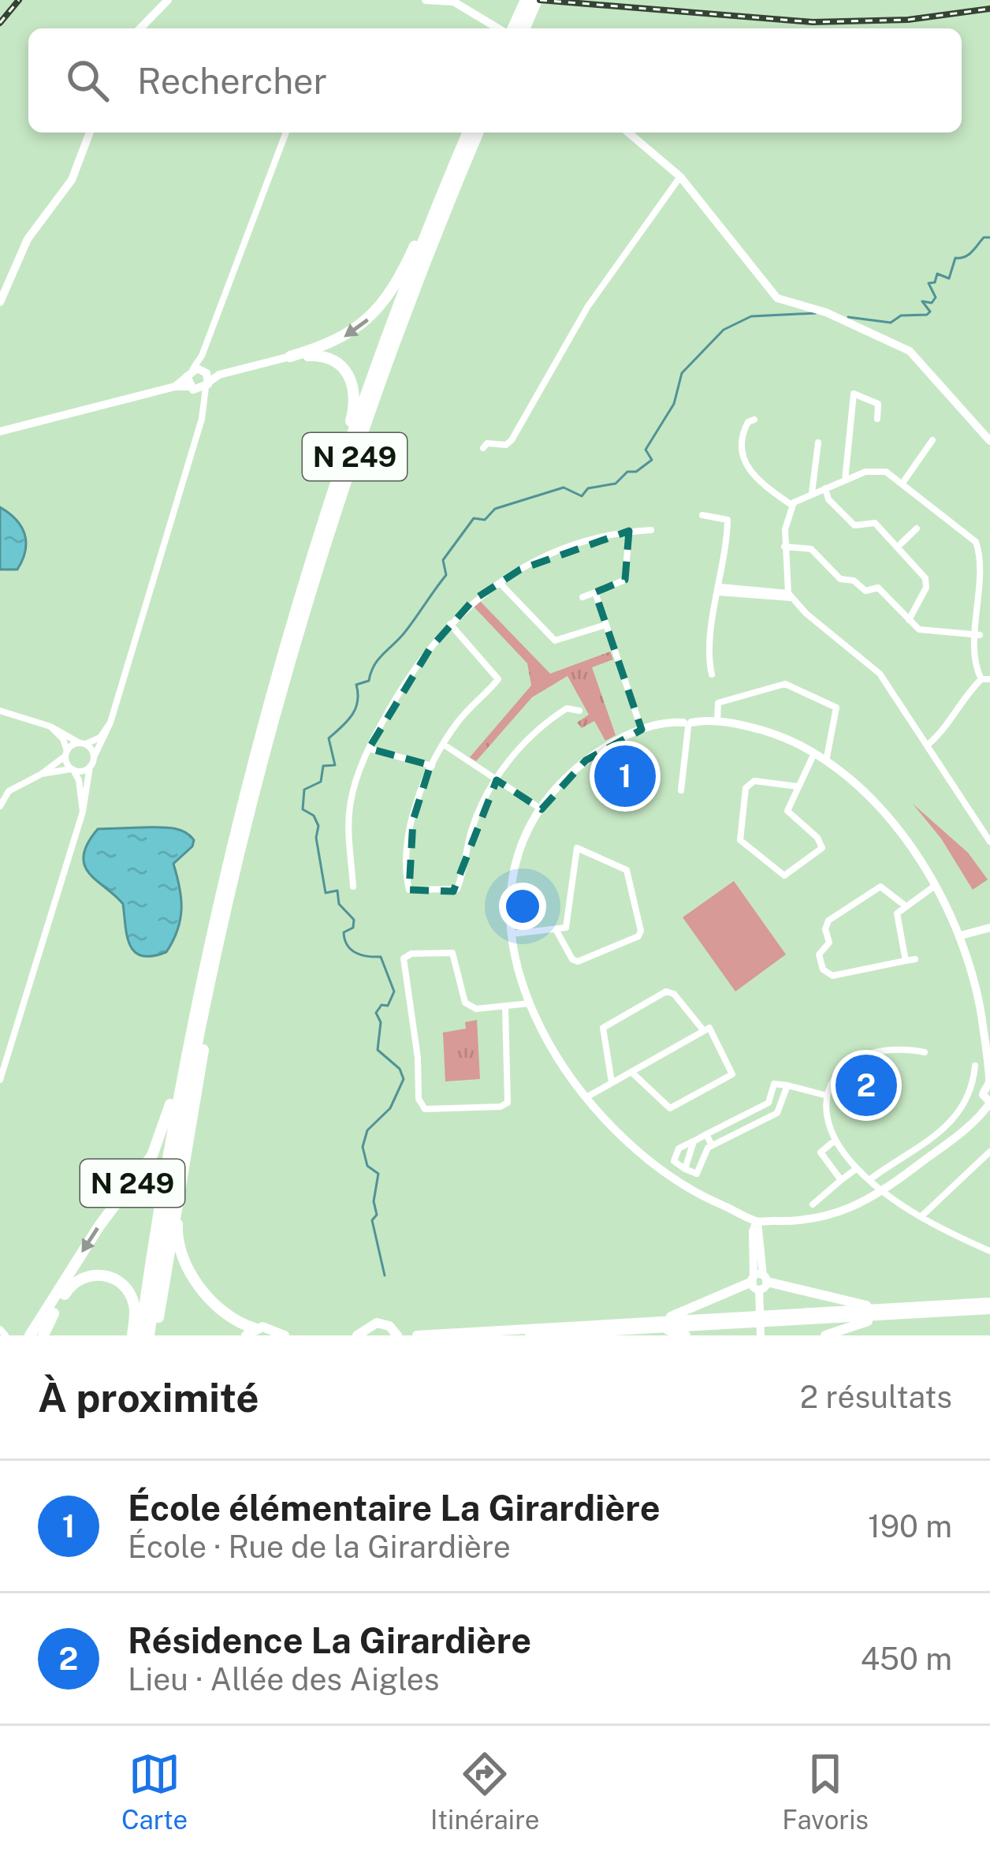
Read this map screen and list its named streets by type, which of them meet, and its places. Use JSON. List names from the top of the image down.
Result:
{
  "streets": {
    "highway": ["N 249"]
  },
  "page": {
    "search": "Rechercher",
    "pins": ["1", "2"],
    "heading": ["À proximité", "2 résultats"],
    "list": [
      {
        "mark": "1",
        "name": "École élémentaire La Girardière",
        "note": "École · Rue de la Girardière",
        "value": "190 m"
      },
      {
        "mark": "2",
        "name": "Résidence La Girardière",
        "note": "Lieu · Allée des Aigles",
        "value": "450 m"
      }
    ],
    "nav": ["Carte", "Itinéraire", "Favoris"]
  }
}
